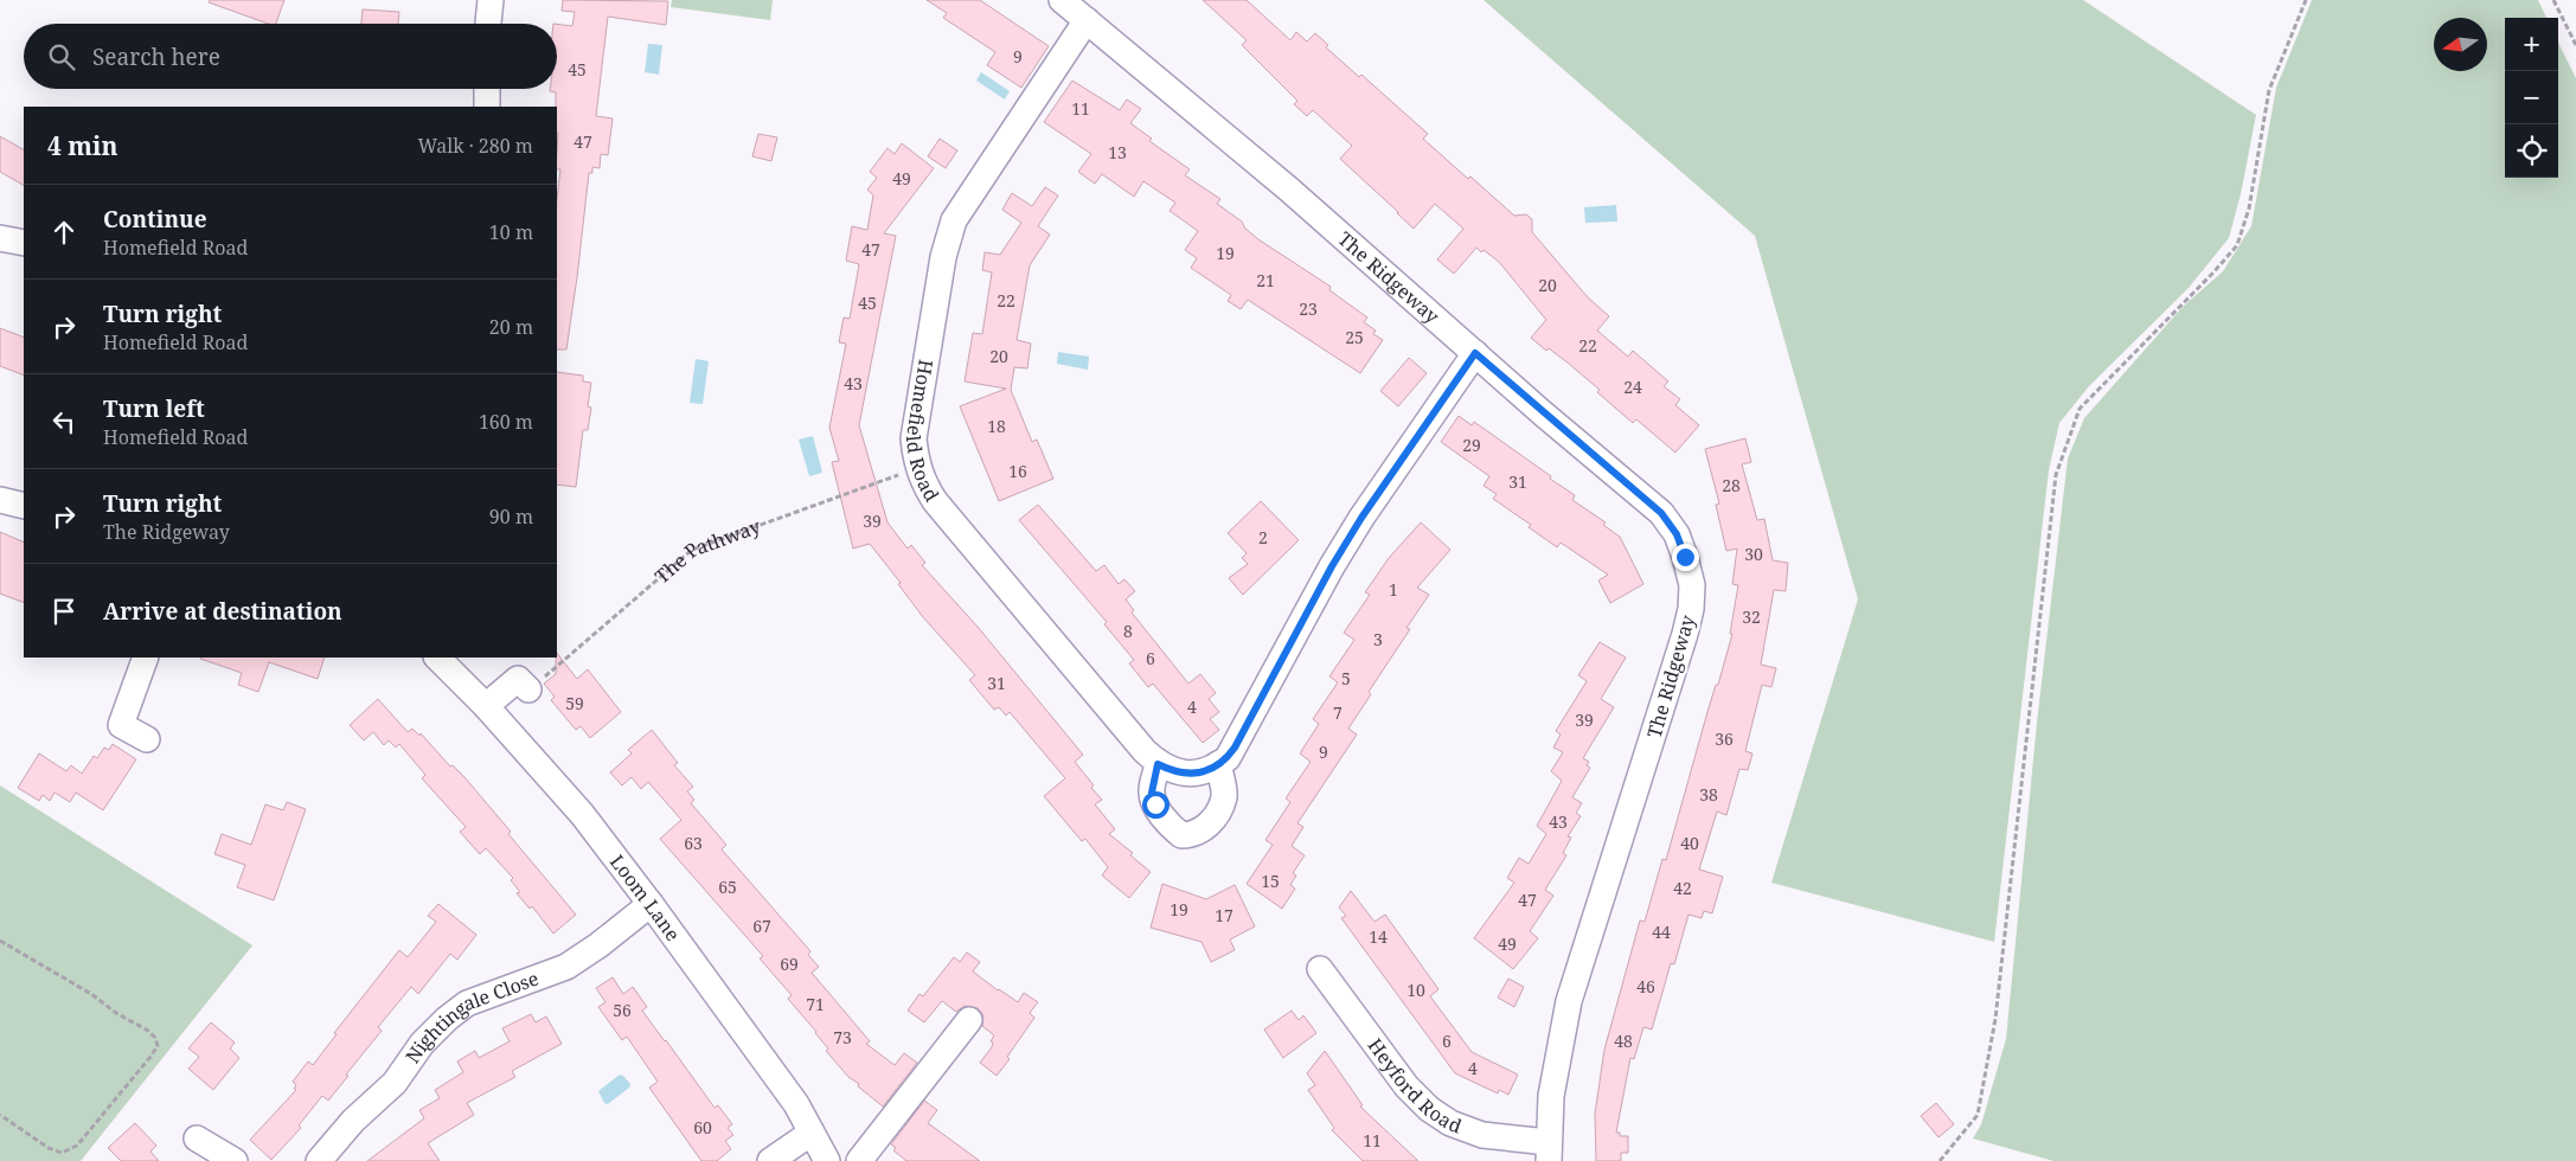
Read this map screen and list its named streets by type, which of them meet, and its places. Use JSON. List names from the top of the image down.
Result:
{
  "streets": {
    "street": [
      "The Ridgeway",
      "Homefield Road",
      "Loom Lane",
      "Nightingale Close",
      "Heyford Road"
    ],
    "path": ["The Pathway"]
  },
  "crossings": [
    ["The Ridgeway", "Homefield Road"],
    ["The Ridgeway", "Heyford Road"],
    ["Homefield Road", "The Pathway"],
    ["Loom Lane", "Nightingale Close"]
  ],
  "house_numbers": [
    "9",
    "45",
    "11",
    "47",
    "13",
    "49",
    "47",
    "19",
    "21",
    "20",
    "22",
    "45",
    "23",
    "25",
    "22",
    "20",
    "43",
    "24",
    "18",
    "29",
    "16",
    "31",
    "28",
    "39",
    "2",
    "30",
    "1",
    "32",
    "8",
    "3",
    "6",
    "5",
    "31",
    "59",
    "4",
    "7",
    "39",
    "36",
    "9",
    "38",
    "43",
    "63",
    "40",
    "15",
    "65",
    "42",
    "47",
    "19",
    "17",
    "67",
    "44",
    "14",
    "49",
    "69",
    "46",
    "10",
    "71",
    "56",
    "73",
    "6",
    "48",
    "4",
    "60",
    "11"
  ],
  "north": "left",
  "page": {
    "map_buttons": ["+", "−"],
    "search": "Search here",
    "heading": ["4 min", "Walk · 280 m"],
    "list": [
      ["Continue", "Homefield Road", "10 m"],
      ["Turn right", "Homefield Road", "20 m"],
      ["Turn left", "Homefield Road", "160 m"],
      ["Turn right", "The Ridgeway", "90 m"],
      "Arrive at destination"
    ]
  }
}
